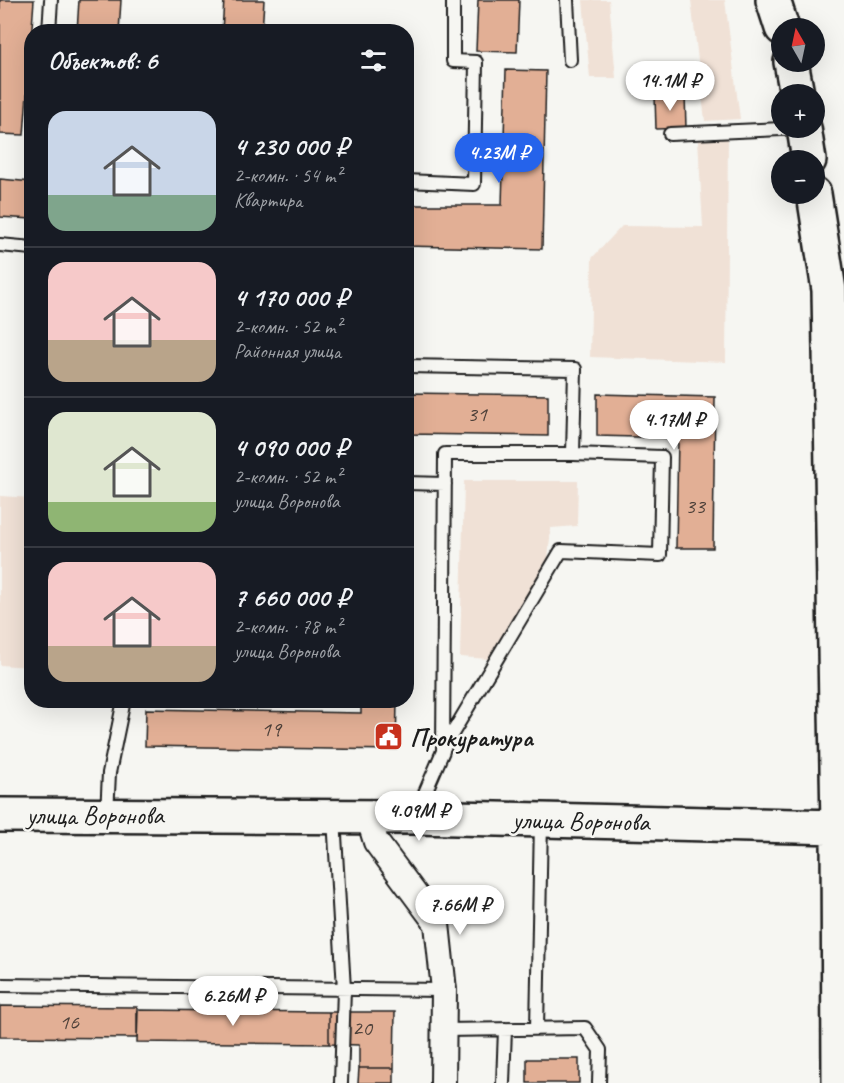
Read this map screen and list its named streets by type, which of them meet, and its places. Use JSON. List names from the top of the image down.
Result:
{
  "streets": {
    "main road": ["улица Воронова"]
  },
  "places": {
    "public building": ["Прокуратура"]
  },
  "house_numbers": [
    "31",
    "33",
    "19",
    "16",
    "20"
  ],
  "north": "top",
  "page": {
    "map_buttons": ["+", "−"],
    "heading": "Объектов: 6",
    "price": [
      "14.1M ₽",
      "4.23M ₽",
      "4.17M ₽",
      "4.09M ₽",
      "7.66M ₽",
      "6.26M ₽"
    ],
    "list": [
      {
        "name": "4 230 000 ₽",
        "note": "2-комн. · 54 m² · Квартира"
      },
      {
        "name": "4 170 000 ₽",
        "note": "2-комн. · 52 m² · Районная улица"
      },
      {
        "name": "4 090 000 ₽",
        "note": "2-комн. · 52 m² · улица Воронова"
      },
      {
        "name": "7 660 000 ₽",
        "note": "2-комн. · 78 m² · улица Воронова"
      }
    ]
  }
}
